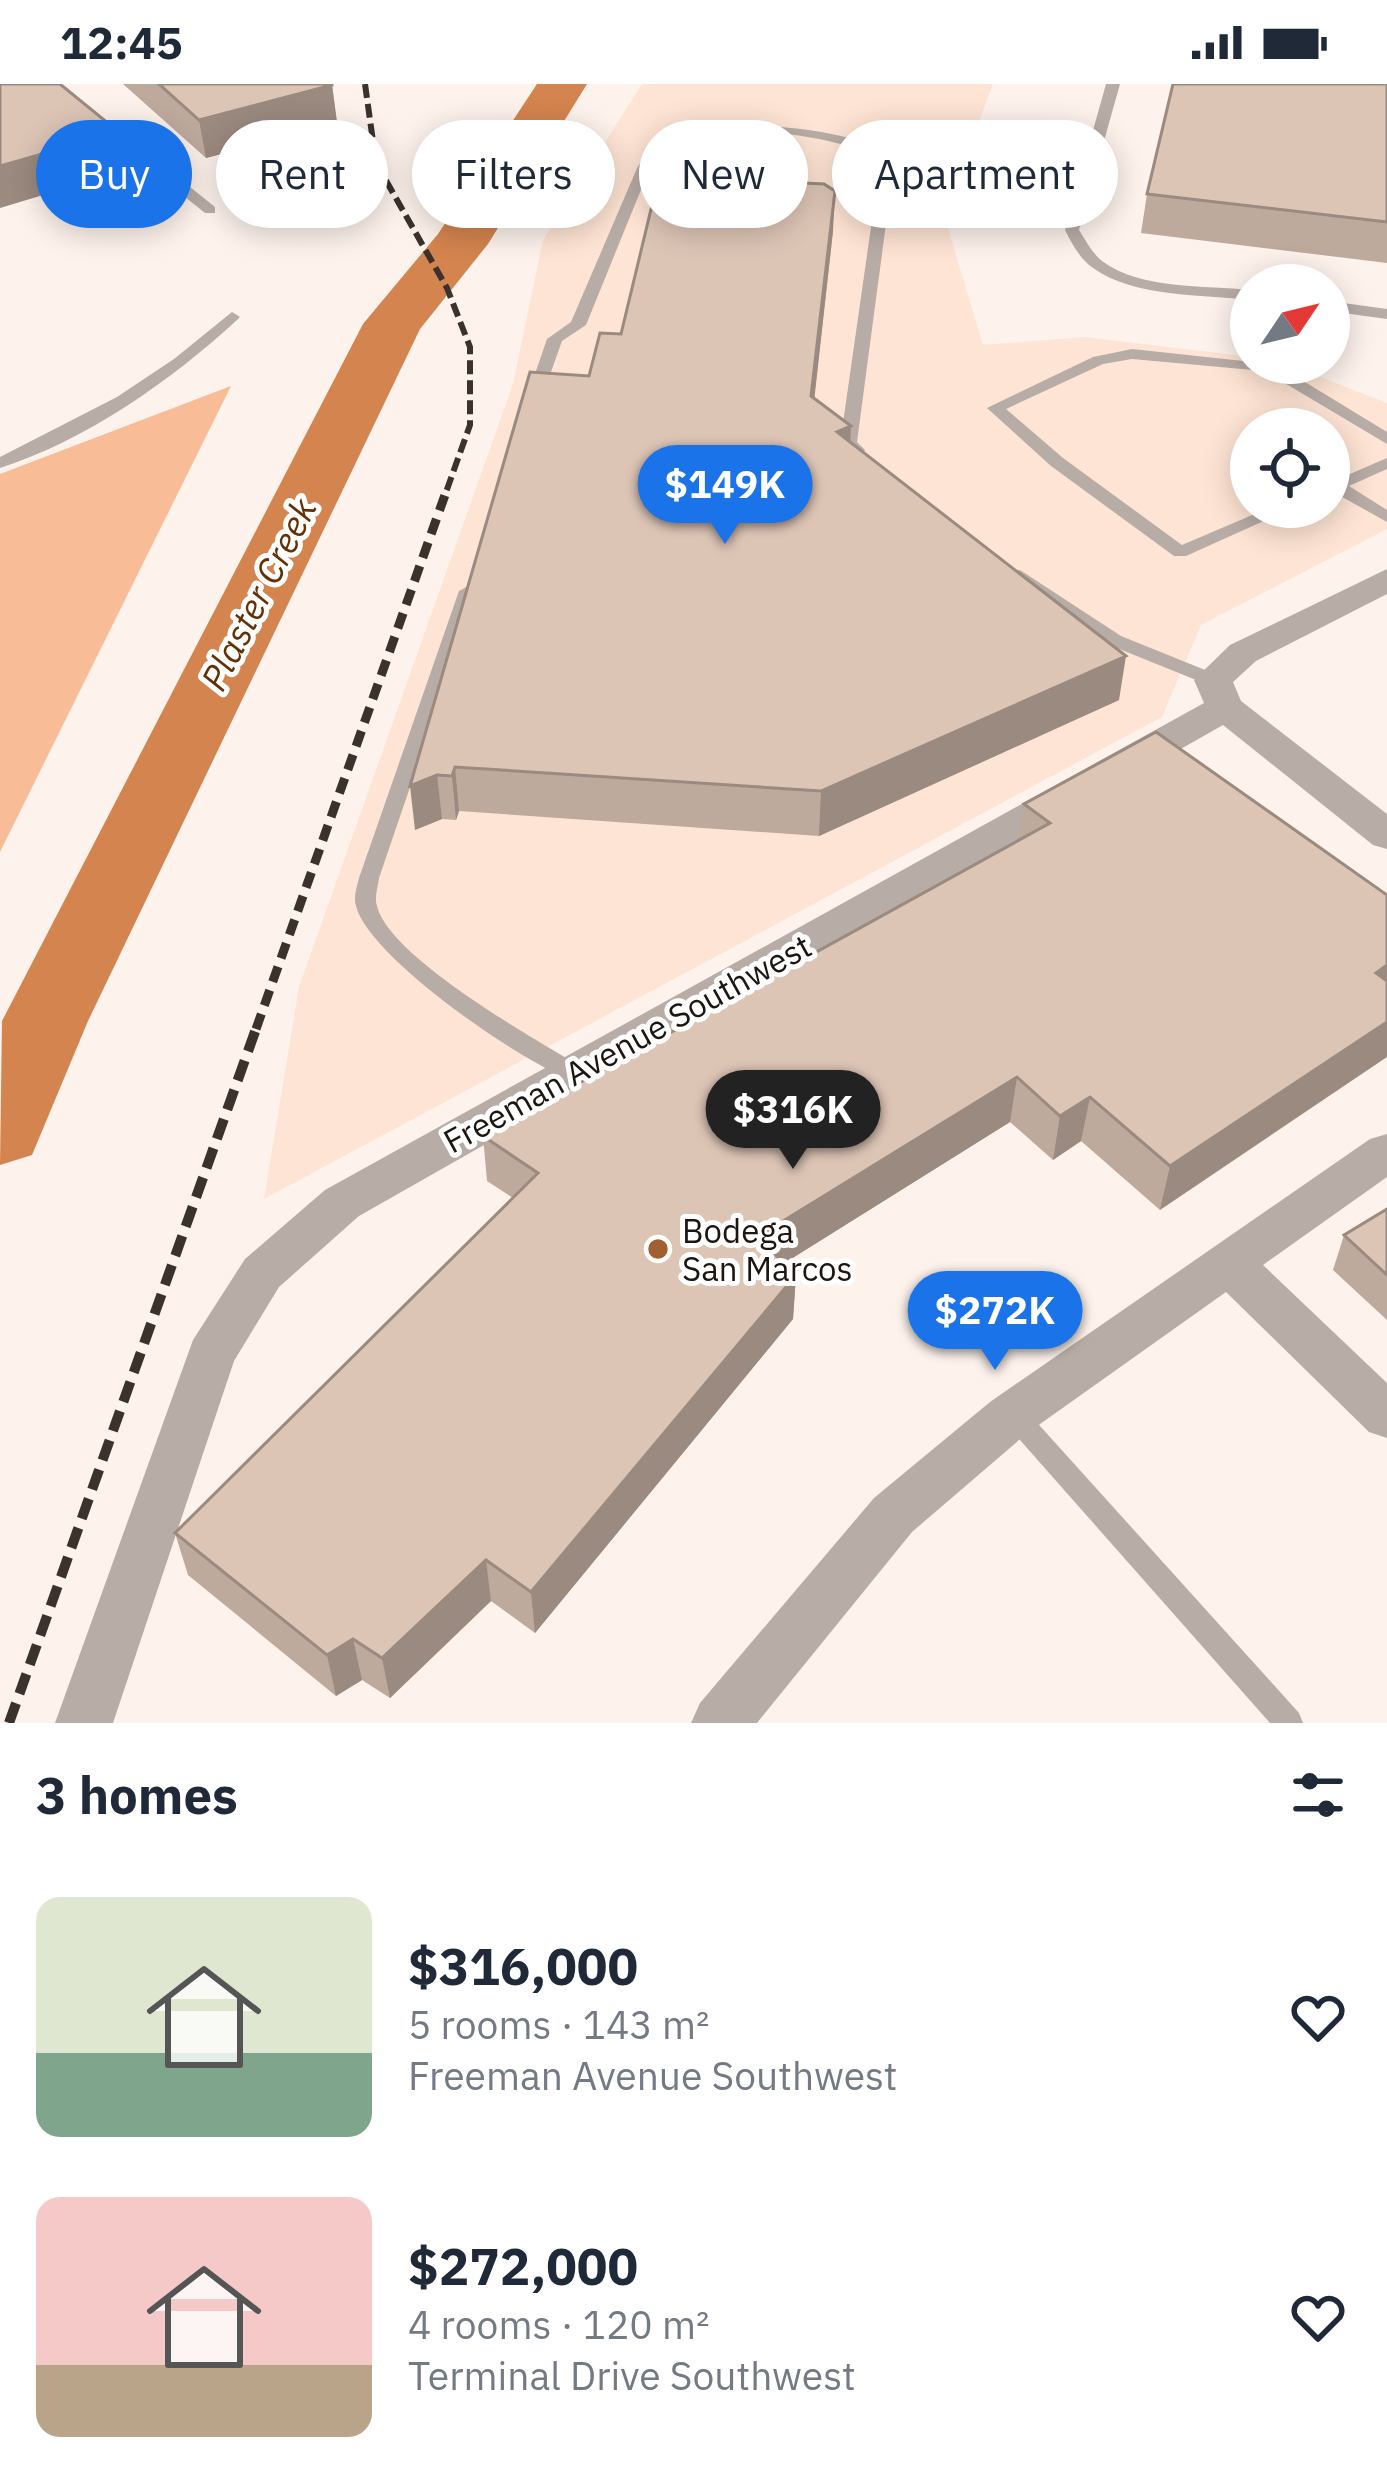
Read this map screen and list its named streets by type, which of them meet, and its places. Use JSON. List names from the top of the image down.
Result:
{
  "streets": {
    "street": ["Freeman Avenue Southwest"]
  },
  "water": ["Plaster Creek"],
  "places": ["Bodega San Marcos"],
  "north": "top right",
  "page": {
    "status": "12:45",
    "chip": [
      "Buy",
      "Rent",
      "Filters",
      "New",
      "Apartment"
    ],
    "price": ["$149K", "$316K", "$272K"],
    "heading": "3 homes",
    "list": [
      {
        "name": "$316,000",
        "note": "5 rooms · 143 m² · Freeman Avenue Southwest"
      },
      {
        "name": "$272,000",
        "note": "4 rooms · 120 m² · Terminal Drive Southwest"
      }
    ]
  }
}
